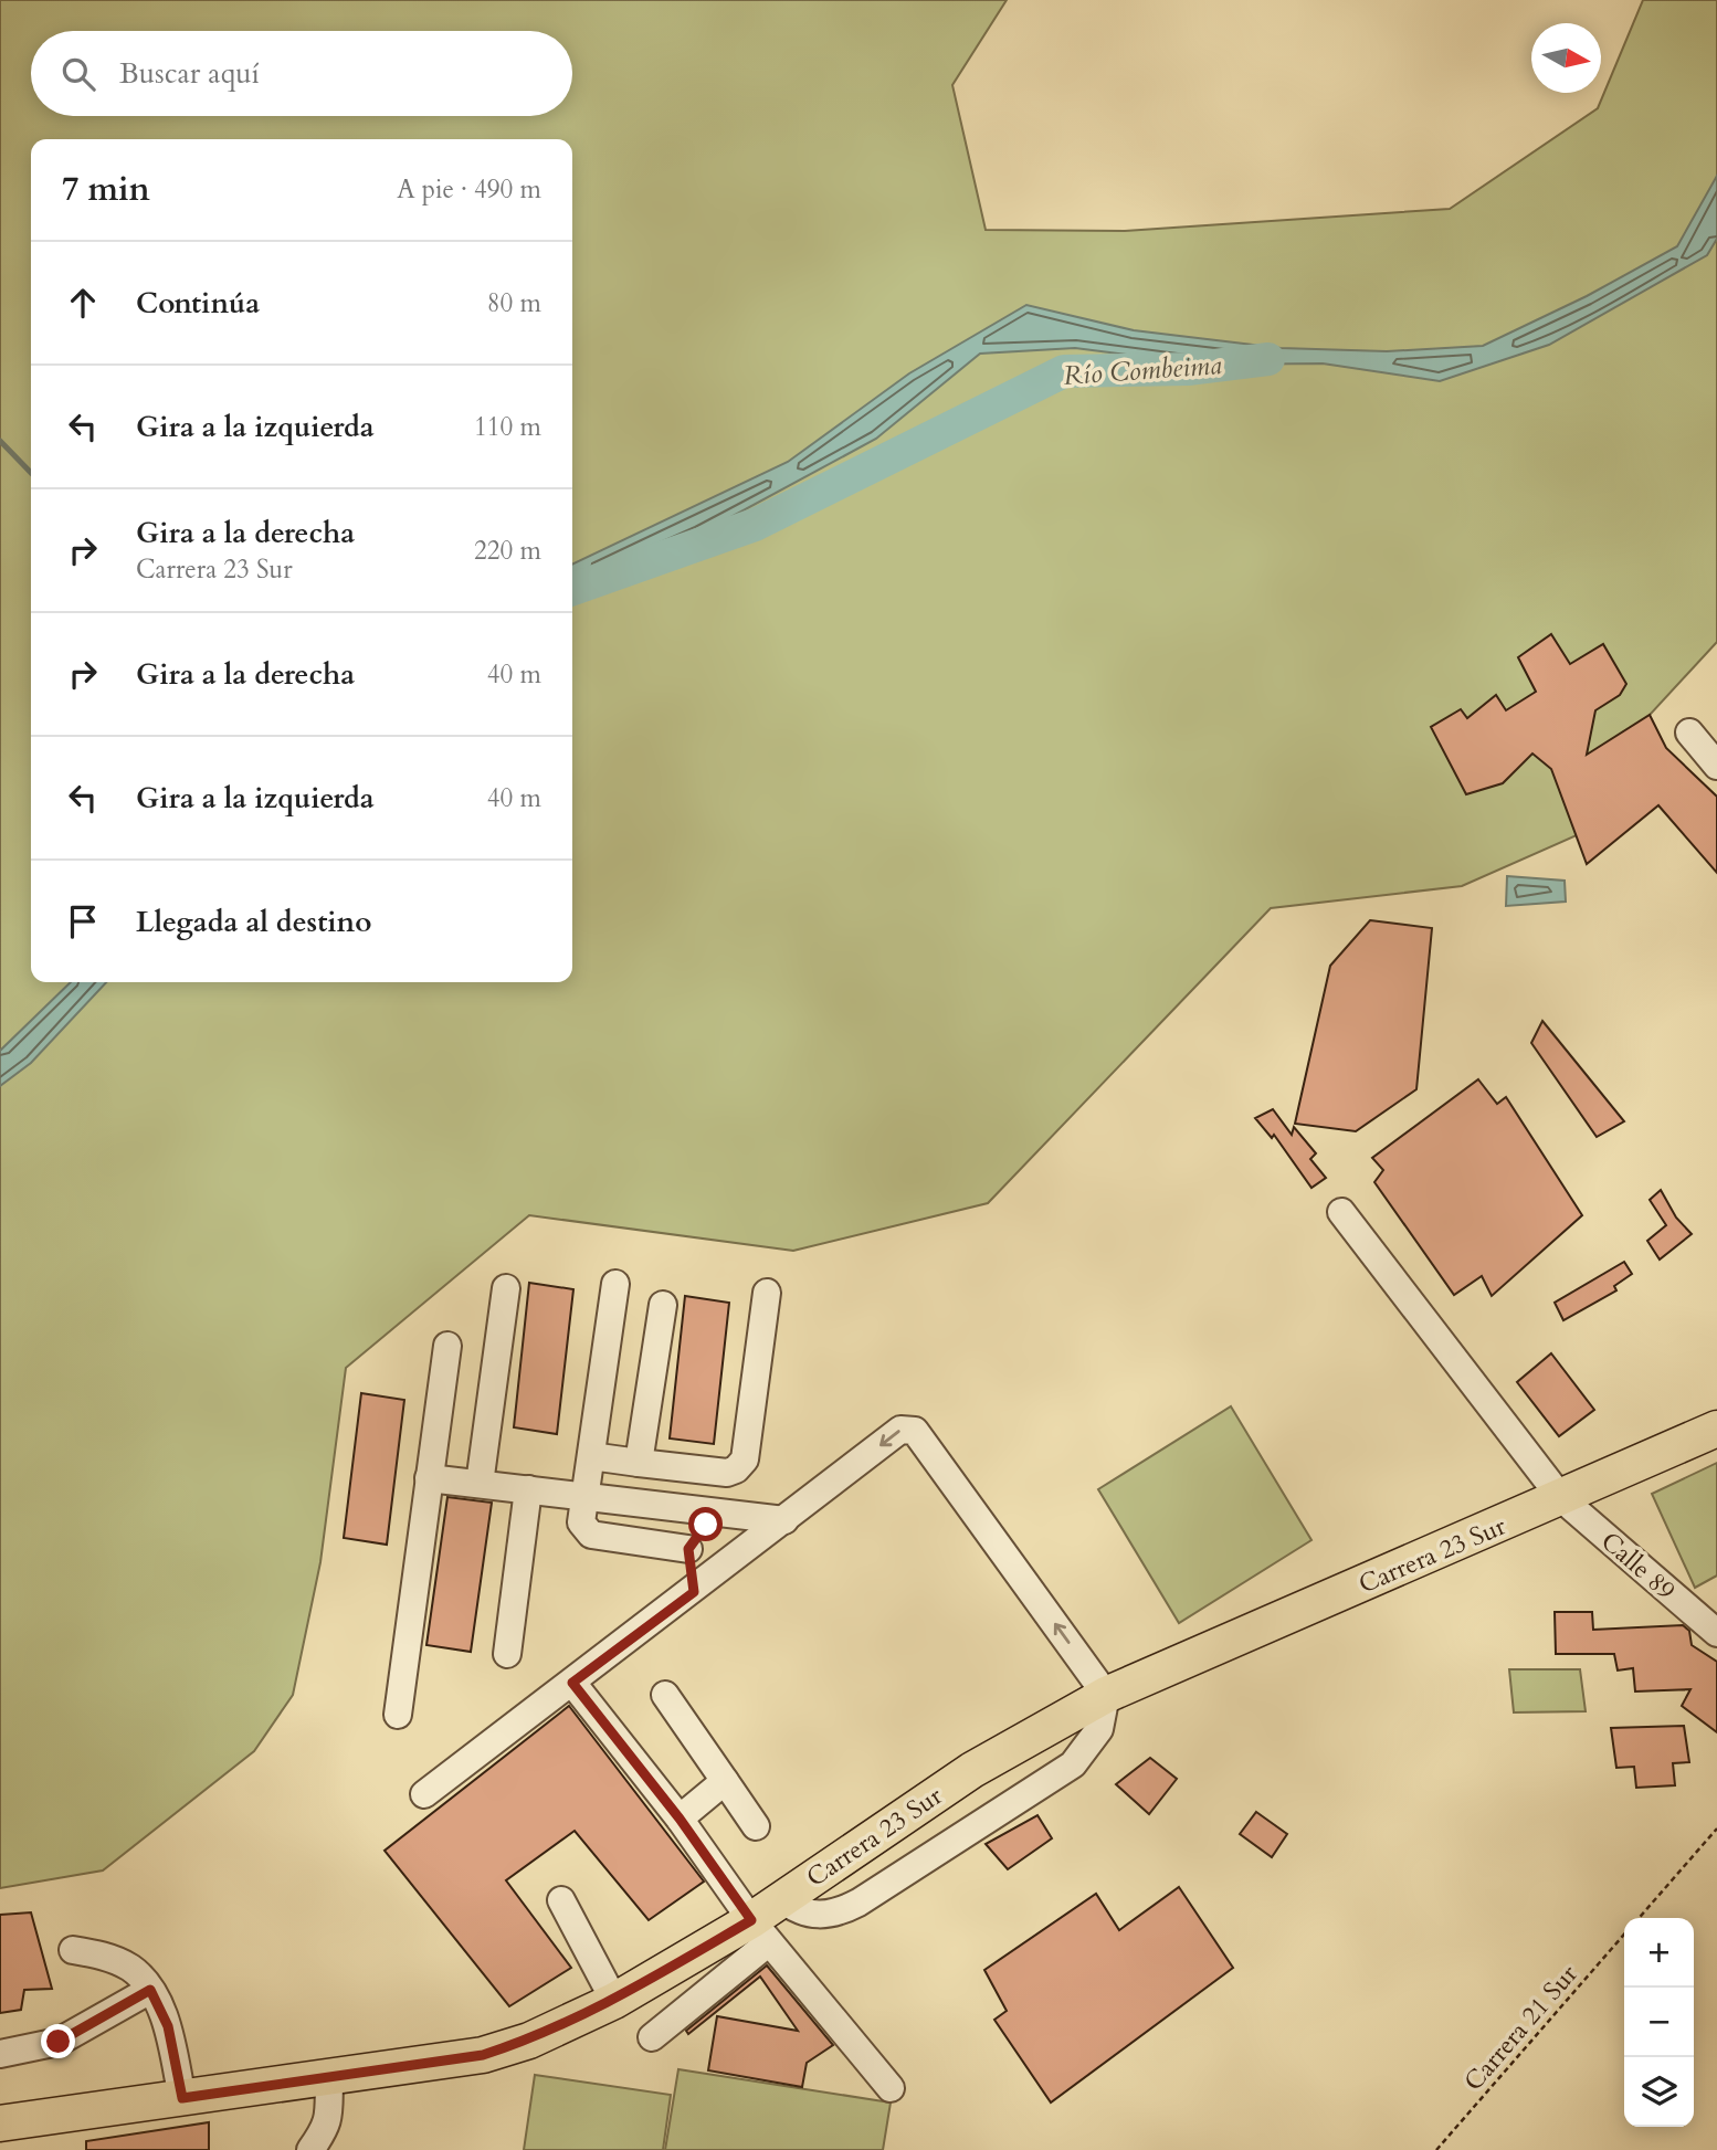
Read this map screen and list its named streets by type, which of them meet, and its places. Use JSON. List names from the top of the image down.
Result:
{
  "streets": {
    "main road": ["Carrera 23 Sur"],
    "street": ["Calle 89"],
    "path": ["Carrera 21 Sur"]
  },
  "crossings": [
    ["Carrera 23 Sur", "Calle 89"]
  ],
  "water": ["Río Combeima"],
  "north": "right",
  "page": {
    "search": "Buscar aquí",
    "heading": ["7 min", "A pie · 490 m"],
    "list": [
      ["Continúa", "80 m"],
      ["Gira a la izquierda", "110 m"],
      ["Gira a la derecha", "Carrera 23 Sur", "220 m"],
      ["Gira a la derecha", "40 m"],
      ["Gira a la izquierda", "40 m"],
      "Llegada al destino"
    ],
    "map_buttons": ["+", "−"]
  }
}
